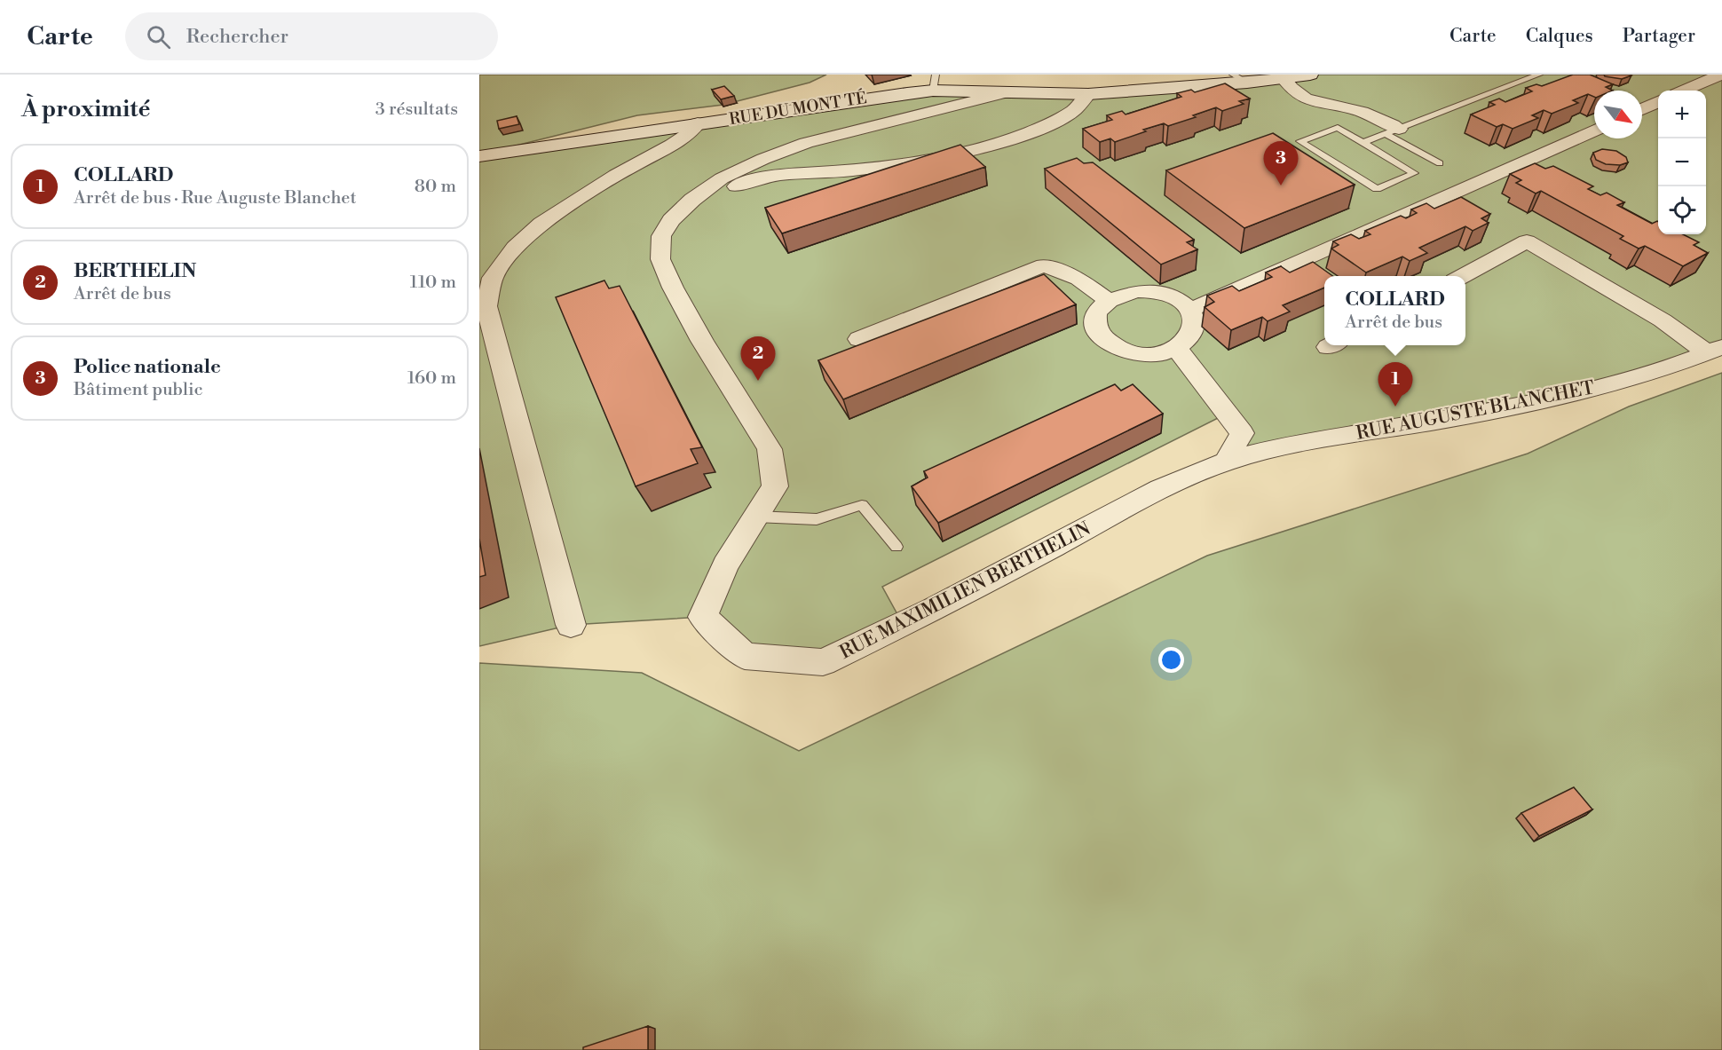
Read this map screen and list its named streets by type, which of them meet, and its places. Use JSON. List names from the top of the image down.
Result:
{
  "streets": {
    "street": ["RUE DU MONT TÉ", "RUE AUGUSTE BLANCHET", "RUE MAXIMILIEN BERTHELIN"]
  },
  "crossings": [
    ["RUE DU MONT TÉ", "RUE MAXIMILIEN BERTHELIN"],
    ["RUE AUGUSTE BLANCHET", "RUE MAXIMILIEN BERTHELIN"]
  ],
  "north": "bottom right",
  "page": {
    "header": "Carte",
    "search": "Rechercher",
    "nav": ["Carte", "Calques", "Partager"],
    "heading": ["À proximité", "3 résultats"],
    "map_buttons": ["+", "−"],
    "pins": ["3", "2", "1"],
    "list": [
      {
        "mark": "1",
        "name": "COLLARD",
        "note": "Arrêt de bus · Rue Auguste Blanchet",
        "value": "80 m"
      },
      {
        "mark": "2",
        "name": "BERTHELIN",
        "note": "Arrêt de bus",
        "value": "110 m"
      },
      {
        "mark": "3",
        "name": "Police nationale",
        "note": "Bâtiment public",
        "value": "160 m"
      }
    ],
    "popup": ["COLLARD", "Arrêt de bus"]
  }
}
